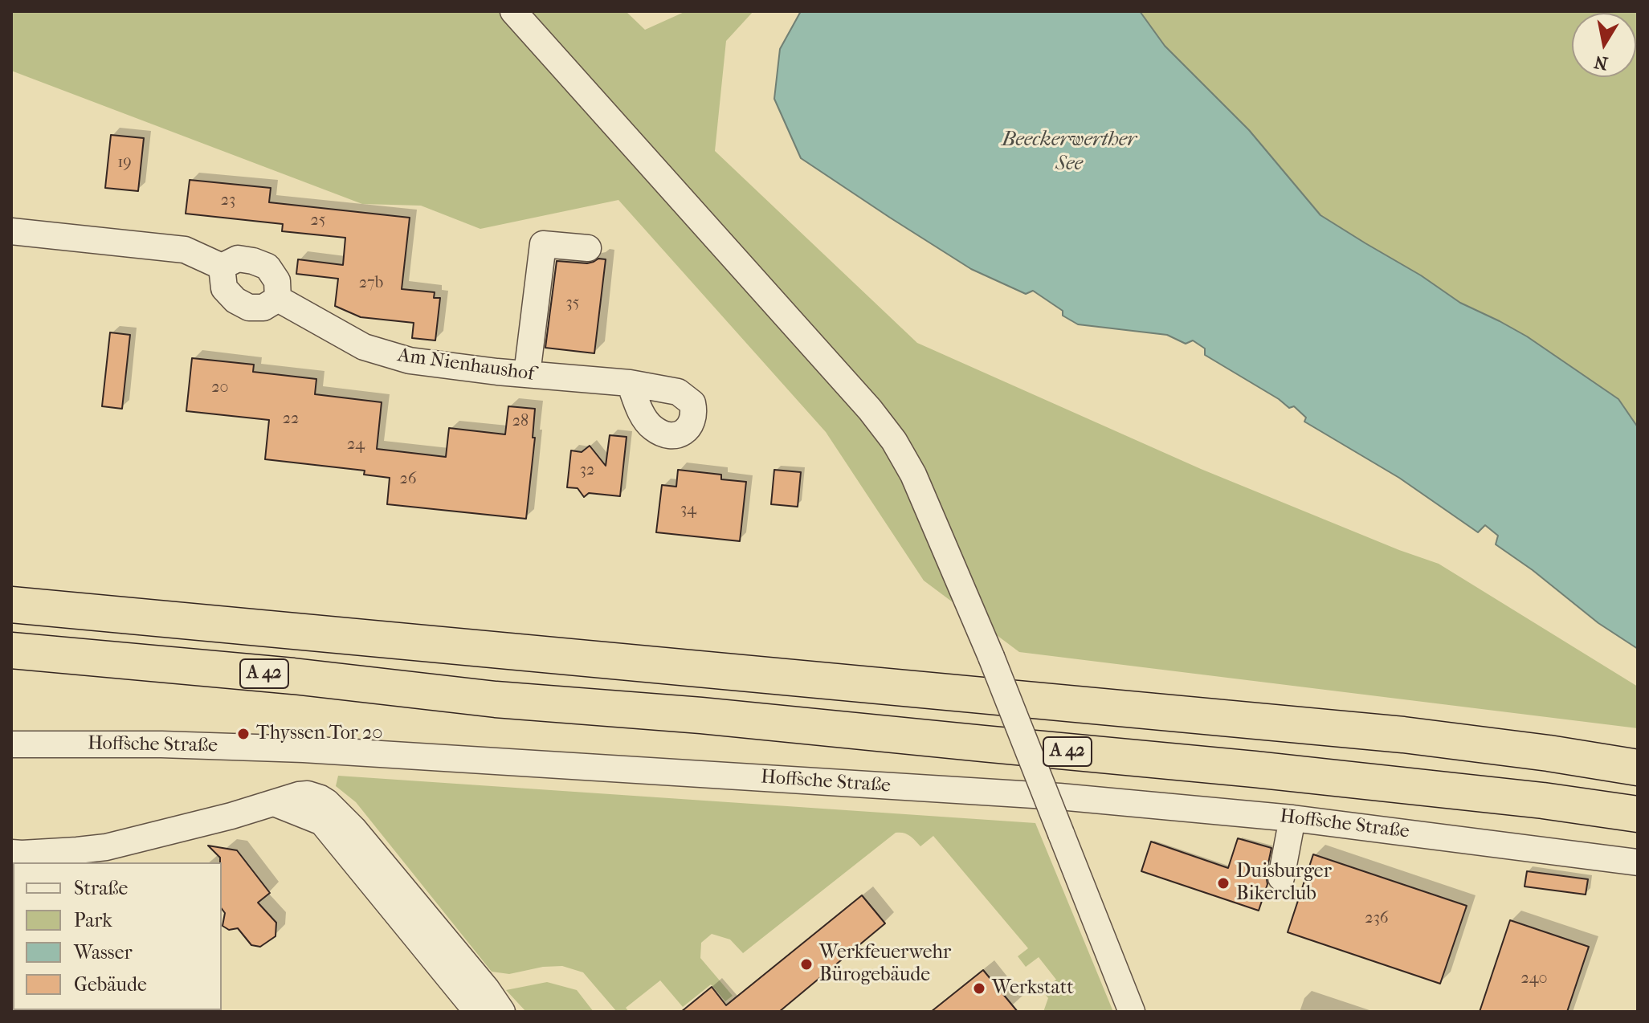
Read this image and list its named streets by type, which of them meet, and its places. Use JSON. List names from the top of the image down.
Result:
{
  "streets": {
    "highway": ["A 42"],
    "street": ["Am Nienhaushof", "Hoffsche Straße"]
  },
  "water": ["Beeckerwerther See"],
  "places": [
    "Thyssen Tor 20",
    "Duisburger Bikerclub",
    "Werkfeuerwehr Bürogebäude",
    "Werkstatt"
  ],
  "house_numbers": [
    "19",
    "23",
    "25",
    "27b",
    "35",
    "20",
    "22",
    "28",
    "24",
    "32",
    "26",
    "34",
    "236",
    "240"
  ],
  "legend": [
    "Straße",
    "Park",
    "Wasser",
    "Gebäude"
  ],
  "north": "bottom"
}
